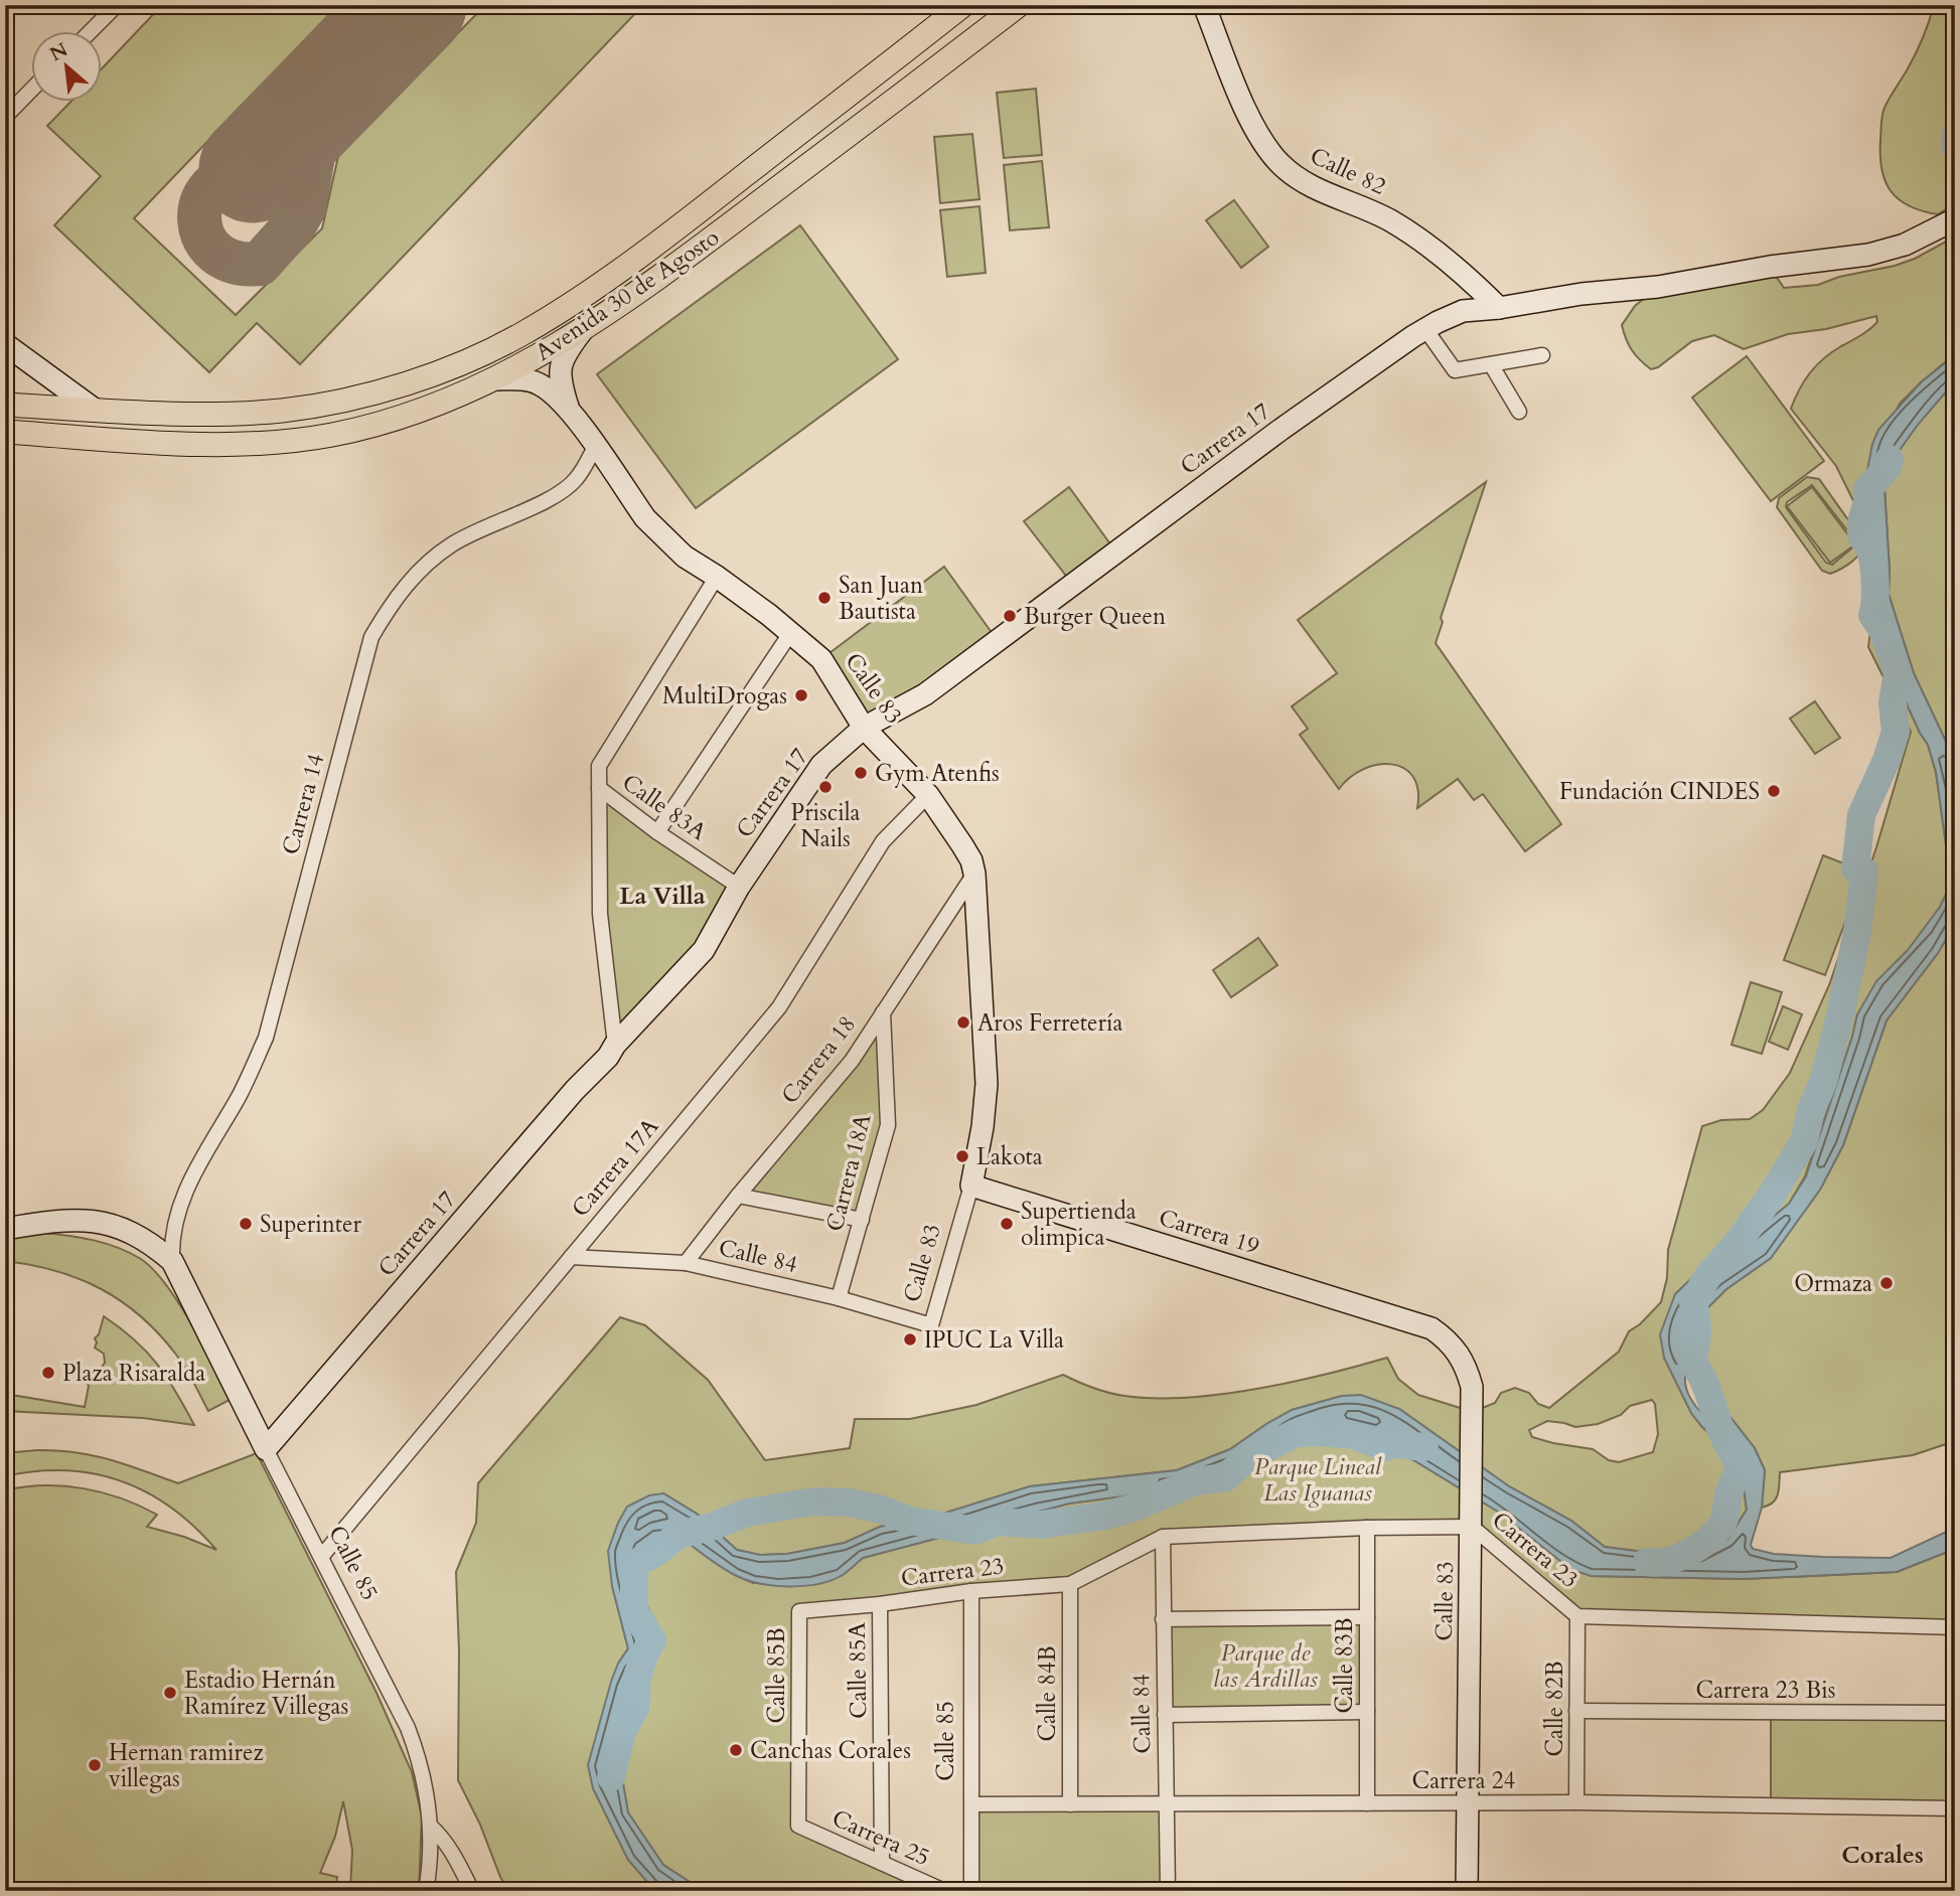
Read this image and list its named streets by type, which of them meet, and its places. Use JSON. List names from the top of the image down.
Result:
{
  "streets": {
    "main road": ["Avenida 30 de Agosto"],
    "street": [
      "Calle 82",
      "Carrera 17",
      "Calle 83",
      "Carrera 14",
      "Calle 83A",
      "Carrera 18",
      "Carrera 17A",
      "Carrera 18A",
      "Carrera 19",
      "Calle 84",
      "Carrera 23",
      "Calle 85",
      "Calle 83B",
      "Calle 85A",
      "Calle 85B",
      "Carrera 23 Bis",
      "Calle 84B",
      "Calle 82B",
      "Carrera 24",
      "Carrera 25"
    ]
  },
  "crossings": [
    ["Calle 82", "Carrera 17"],
    ["Avenida 30 de Agosto", "Calle 83"],
    ["Carrera 17", "Calle 83"],
    ["Carrera 17", "Calle 83A"],
    ["Carrera 17", "Calle 85"],
    ["Calle 83", "Carrera 14"],
    ["Calle 83", "Carrera 18"],
    ["Calle 83", "Carrera 17A"],
    ["Calle 83", "Carrera 19"],
    ["Calle 83", "Calle 84"],
    ["Calle 83", "Carrera 23"],
    ["Calle 83", "Carrera 24"],
    ["Carrera 14", "Calle 85"],
    ["Carrera 18", "Carrera 18A"],
    ["Carrera 18", "Calle 84"],
    ["Carrera 17A", "Calle 84"],
    ["Carrera 17A", "Calle 85"],
    ["Carrera 18A", "Calle 84"],
    ["Calle 84", "Carrera 23"],
    ["Calle 84", "Carrera 24"],
    ["Carrera 23", "Calle 85"],
    ["Carrera 23", "Calle 83B"],
    ["Carrera 23", "Calle 85A"],
    ["Carrera 23", "Calle 85B"],
    ["Carrera 23", "Calle 84B"],
    ["Carrera 23", "Calle 82B"],
    ["Calle 85", "Carrera 24"],
    ["Calle 83B", "Carrera 24"],
    ["Calle 85A", "Carrera 25"],
    ["Calle 85B", "Carrera 25"],
    ["Carrera 23 Bis", "Calle 82B"],
    ["Calle 84B", "Carrera 24"],
    ["Calle 82B", "Carrera 24"]
  ],
  "districts": ["La Villa", "Corales"],
  "parks": ["Parque Lineal Las Iguanas", "Parque de las Ardillas"],
  "places": [
    "San Juan Bautista",
    "Burger Queen",
    "MultiDrogas",
    "Gym Atenfis",
    "Priscila Nails",
    "Fundación CINDES",
    "Aros Ferretería",
    "Lakota",
    "Superinter",
    "Supertienda olimpica",
    "Ormaza",
    "IPUC La Villa",
    "Plaza Risaralda",
    "Estadio Hernán Ramírez Villegas",
    "Canchas Corales",
    "Hernan ramirez villegas"
  ],
  "north": "top left"
}
